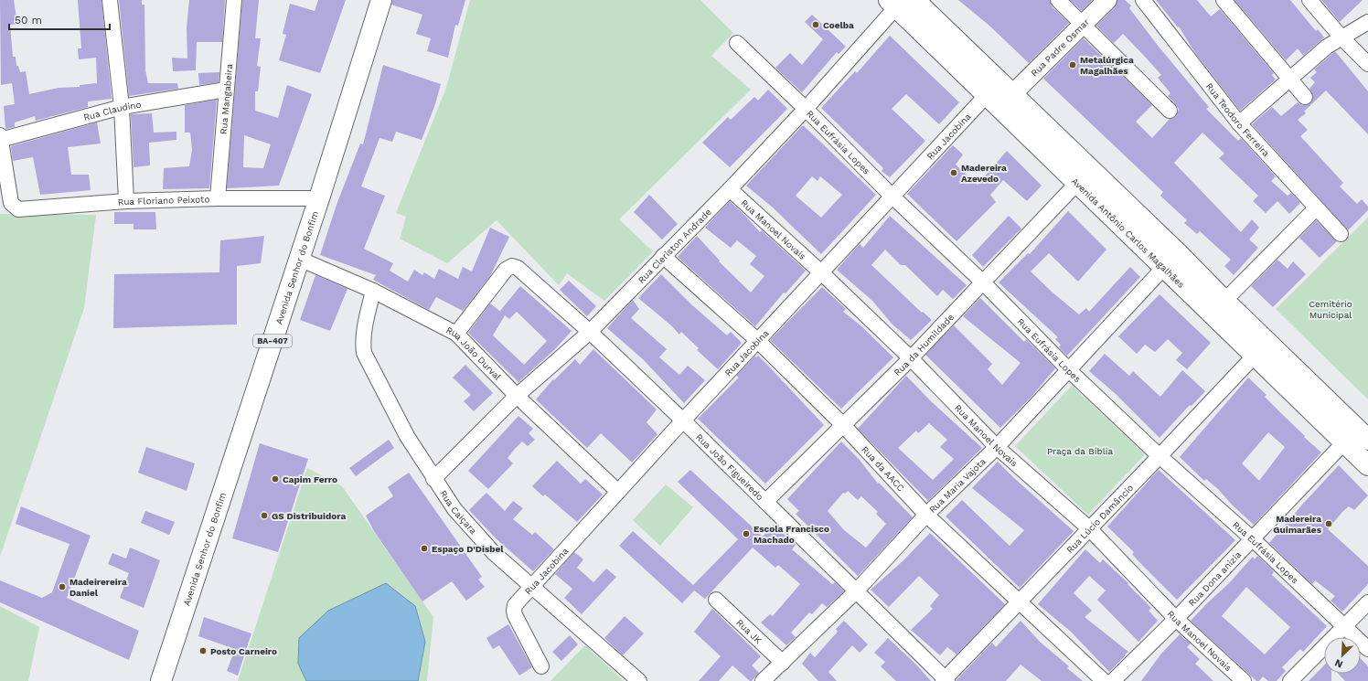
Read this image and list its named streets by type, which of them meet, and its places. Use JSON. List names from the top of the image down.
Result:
{
  "streets": {
    "main road": ["Avenida Antônio Carlos Magalhães", "Avenida Senhor do Bonfim", "BA-407"],
    "street": [
      "Rua Padre Osmar",
      "Rua Mangabeira",
      "Rua Claudino",
      "Rua Teodoro Ferreira",
      "Rua Jacobina",
      "Rua Eufrásia Lopes",
      "Rua Floriano Peixoto",
      "Rua Manoel Novais",
      "Rua Cleriston Andrade",
      "Rua da Humildade",
      "Rua João Durval",
      "Rua João Figueiredo",
      "Rua da AACC",
      "Rua Maria Vajota",
      "Rua Caiçara",
      "Rua Lúcio Damâncio",
      "Rua Dona anizia",
      "Rua JK"
    ]
  },
  "crossings": [
    ["Rua Padre Osmar", "Avenida Antônio Carlos Magalhães"],
    ["Rua Mangabeira", "Rua Claudino"],
    ["Rua Mangabeira", "Rua Floriano Peixoto"],
    ["Rua Claudino", "Rua Floriano Peixoto"],
    ["Rua Jacobina", "Rua Eufrásia Lopes"],
    ["Rua Jacobina", "Rua Manoel Novais"],
    ["Rua Jacobina", "Avenida Antônio Carlos Magalhães"],
    ["Rua Jacobina", "Rua João Durval"],
    ["Rua Jacobina", "Rua João Figueiredo"],
    ["Rua Jacobina", "Rua da AACC"],
    ["Rua Jacobina", "Rua Caiçara"],
    ["Rua Eufrásia Lopes", "Rua Cleriston Andrade"],
    ["Rua Eufrásia Lopes", "Rua da Humildade"],
    ["Rua Eufrásia Lopes", "Rua Maria Vajota"],
    ["Rua Eufrásia Lopes", "Rua Lúcio Damâncio"],
    ["Rua Eufrásia Lopes", "Rua Dona anizia"],
    ["Rua Floriano Peixoto", "Avenida Senhor do Bonfim"],
    ["Rua Manoel Novais", "Rua Cleriston Andrade"],
    ["Rua Manoel Novais", "Rua da Humildade"],
    ["Rua Manoel Novais", "Rua Maria Vajota"],
    ["Rua Manoel Novais", "Rua Lúcio Damâncio"],
    ["Rua Manoel Novais", "Rua Dona anizia"],
    ["Avenida Antônio Carlos Magalhães", "Rua Cleriston Andrade"],
    ["Avenida Antônio Carlos Magalhães", "Rua da Humildade"],
    ["Avenida Antônio Carlos Magalhães", "Rua Maria Vajota"],
    ["Avenida Antônio Carlos Magalhães", "Rua Lúcio Damâncio"],
    ["Avenida Antônio Carlos Magalhães", "Rua Dona anizia"],
    ["Rua Cleriston Andrade", "Rua João Durval"],
    ["Rua Cleriston Andrade", "Rua João Figueiredo"],
    ["Rua Cleriston Andrade", "Rua da AACC"],
    ["Rua Cleriston Andrade", "Rua Caiçara"],
    ["Avenida Senhor do Bonfim", "Rua João Durval"],
    ["Rua da Humildade", "Rua João Figueiredo"],
    ["Rua da Humildade", "Rua da AACC"],
    ["Rua João Durval", "Rua João Figueiredo"],
    ["Rua João Durval", "Rua Caiçara"],
    ["Rua João Figueiredo", "Rua Maria Vajota"],
    ["Rua João Figueiredo", "Rua Lúcio Damâncio"],
    ["Rua da AACC", "Rua Maria Vajota"],
    ["Rua da AACC", "Rua Lúcio Damâncio"],
    ["Rua Maria Vajota", "Rua JK"]
  ],
  "parks": ["Cemitério Municipal", "Praça da Bíblia"],
  "places": [
    "Coelba",
    "Metalúrgica Magalhães",
    "Madereira Azevedo",
    "Capim Ferro",
    "GS Distribuidora",
    "Madereira Guimarães",
    "Escola Francisco Machado",
    "Espaço D'Disbel",
    "Madeirereira Daniel",
    "Posto Carneiro"
  ],
  "scale_bar": "50 m",
  "north": "bottom left"
}
